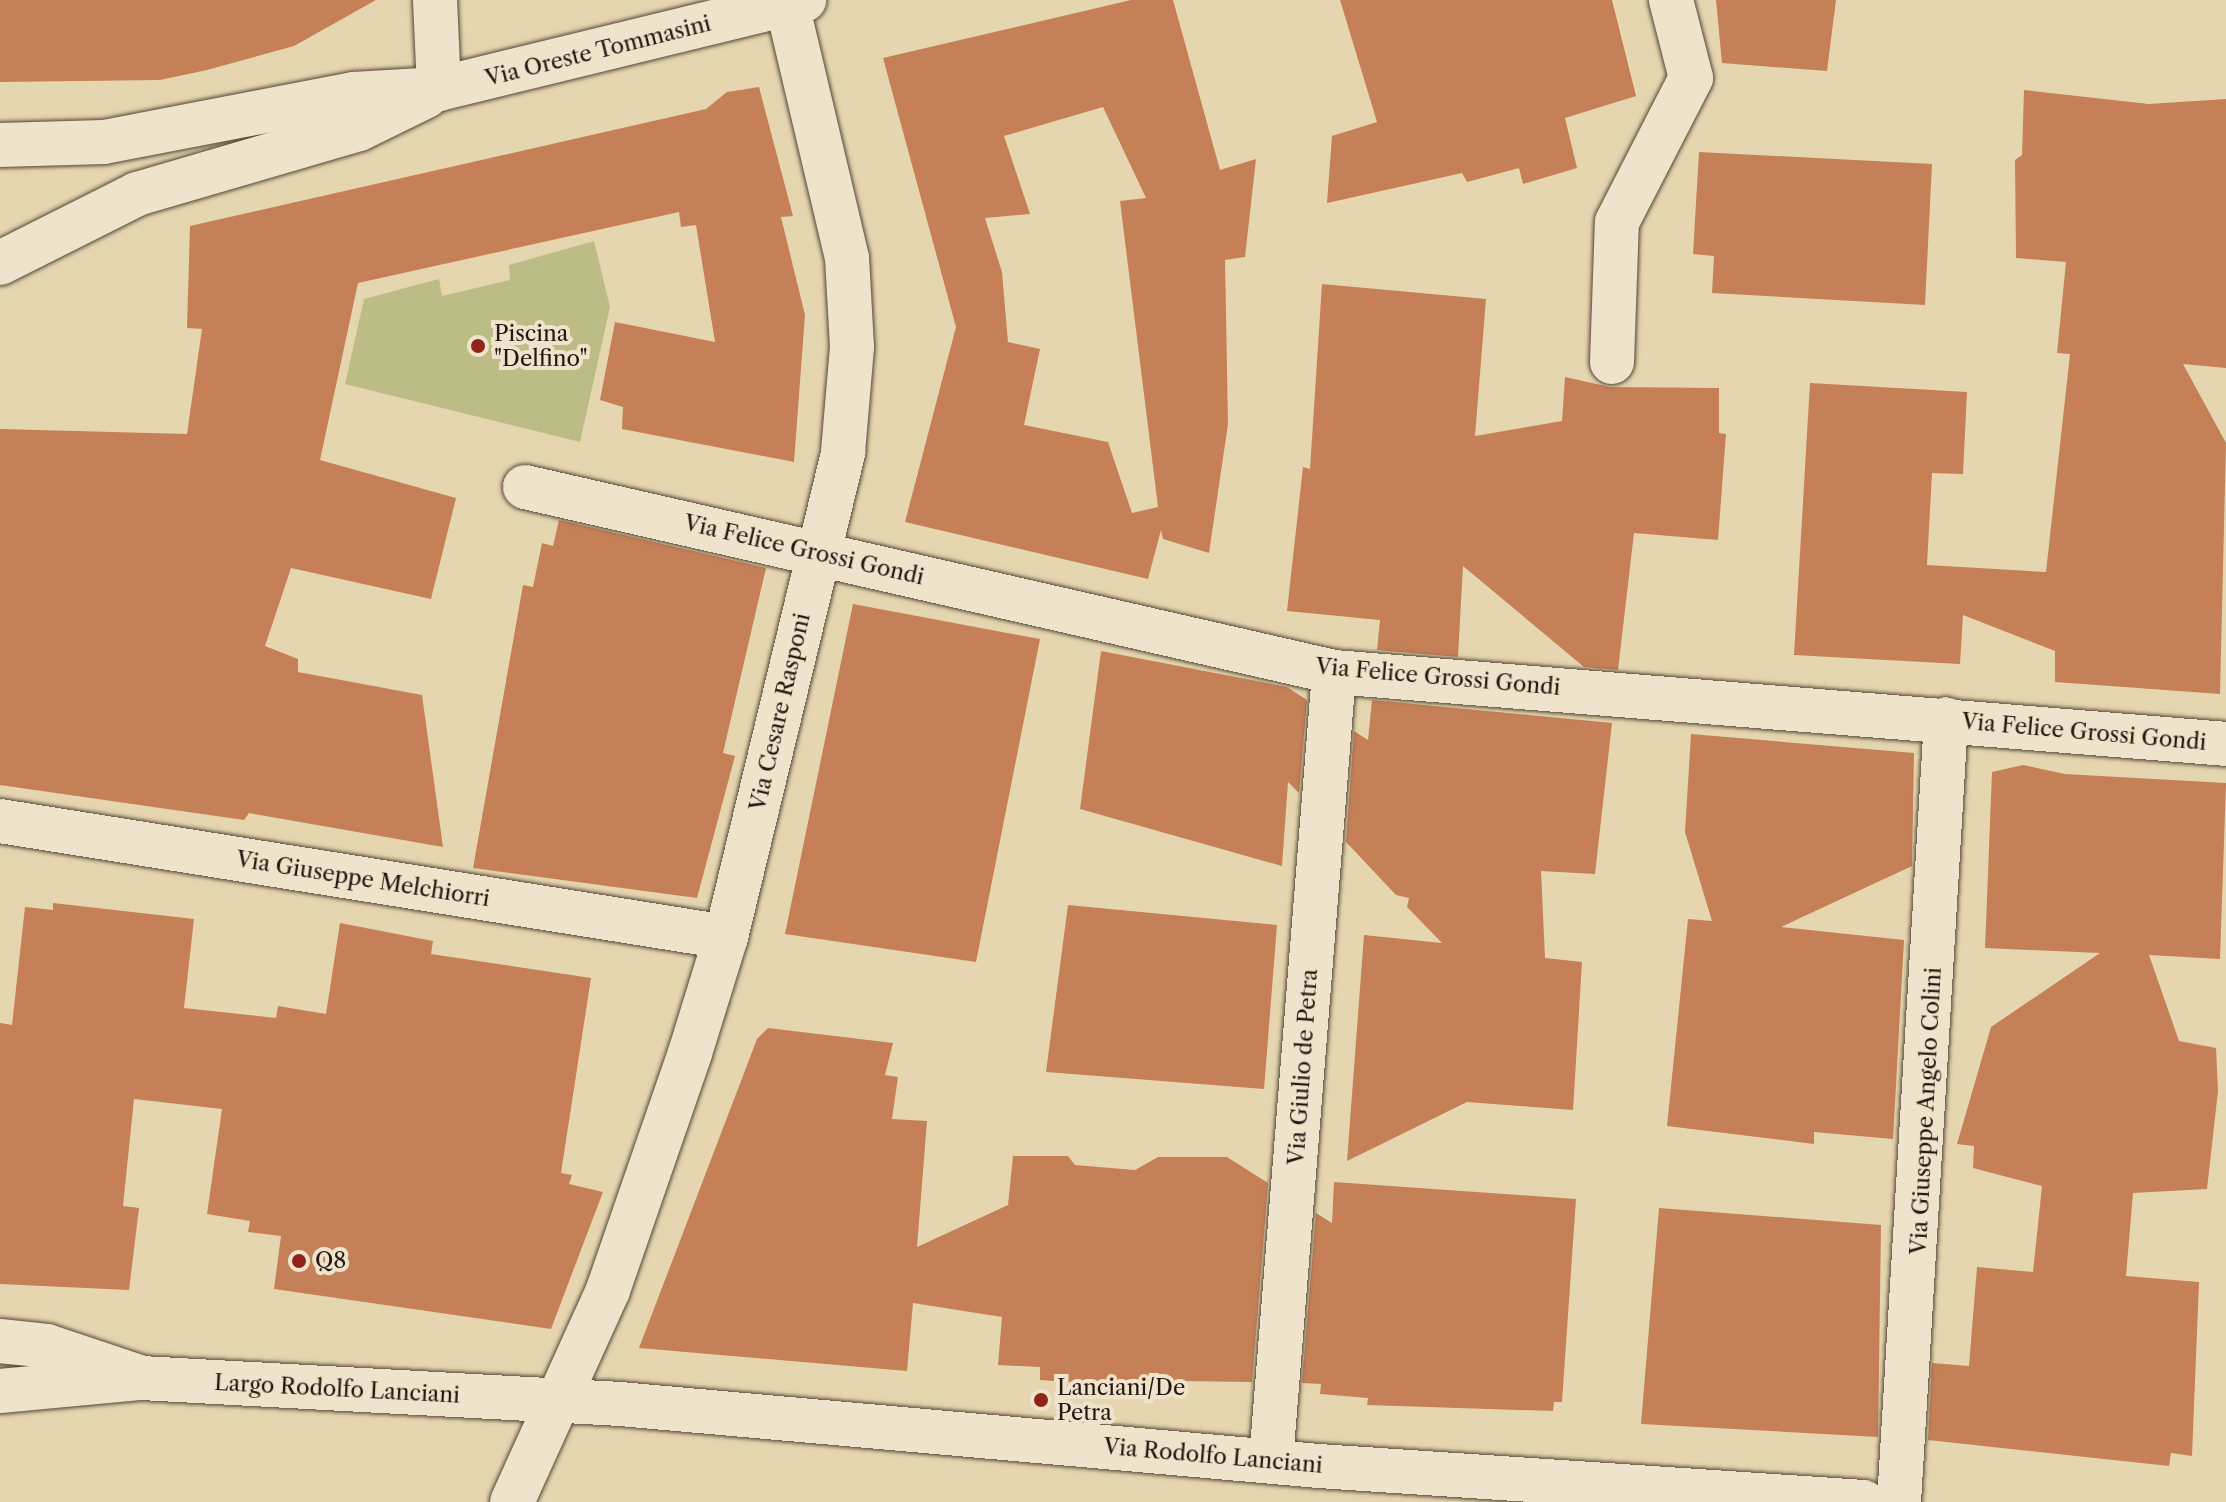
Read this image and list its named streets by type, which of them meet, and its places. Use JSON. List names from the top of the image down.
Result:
{
  "streets": {
    "street": [
      "Via Oreste Tommasini",
      "Via Felice Grossi Gondi",
      "Via Cesare Rasponi",
      "Via Giuseppe Melchiorri",
      "Via Giulio de Petra",
      "Via Giuseppe Angelo Colini",
      "Largo Rodolfo Lanciani",
      "Via Rodolfo Lanciani"
    ]
  },
  "crossings": [
    ["Via Oreste Tommasini", "Via Cesare Rasponi"],
    ["Via Felice Grossi Gondi", "Via Cesare Rasponi"],
    ["Via Felice Grossi Gondi", "Via Giulio de Petra"],
    ["Via Felice Grossi Gondi", "Via Giuseppe Angelo Colini"],
    ["Via Cesare Rasponi", "Via Giuseppe Melchiorri"],
    ["Via Cesare Rasponi", "Largo Rodolfo Lanciani"],
    ["Via Cesare Rasponi", "Via Rodolfo Lanciani"],
    ["Via Giulio de Petra", "Via Rodolfo Lanciani"],
    ["Largo Rodolfo Lanciani", "Via Rodolfo Lanciani"]
  ],
  "places": ["Piscina \"Delfino\"", "Q8", "Lanciani/De Petra"]
}
